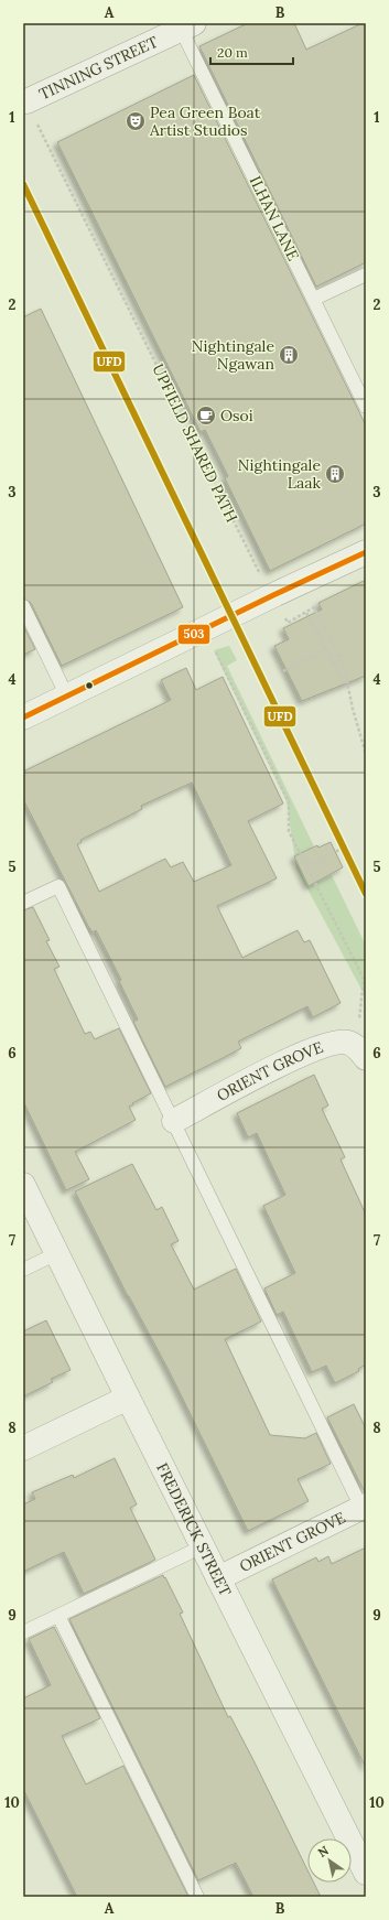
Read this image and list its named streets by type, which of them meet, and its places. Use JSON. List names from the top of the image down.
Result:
{
  "streets": {
    "street": ["TINNING STREET", "ORIENT GROVE", "FREDERICK STREET"],
    "lane": ["ILHAN LANE"],
    "path": ["UPFIELD SHARED PATH"]
  },
  "crossings": [
    ["TINNING STREET", "ILHAN LANE"],
    ["TINNING STREET", "UPFIELD SHARED PATH"],
    ["ORIENT GROVE", "FREDERICK STREET"]
  ],
  "places": {
    "theatre": ["Pea Green Boat Artist Studios"],
    "building": ["Nightingale Ngawan", "Nightingale Laak"],
    "cafe": ["Osoi"]
  },
  "lines": ["transit line UFD", "transit line 503"],
  "scale_bar": "20 m",
  "north": "top left",
  "grid": {
    "columns": ["A", "B"],
    "rows": [
      "1",
      "2",
      "3",
      "4",
      "5",
      "6",
      "7",
      "8",
      "9",
      "10"
    ]
  }
}
